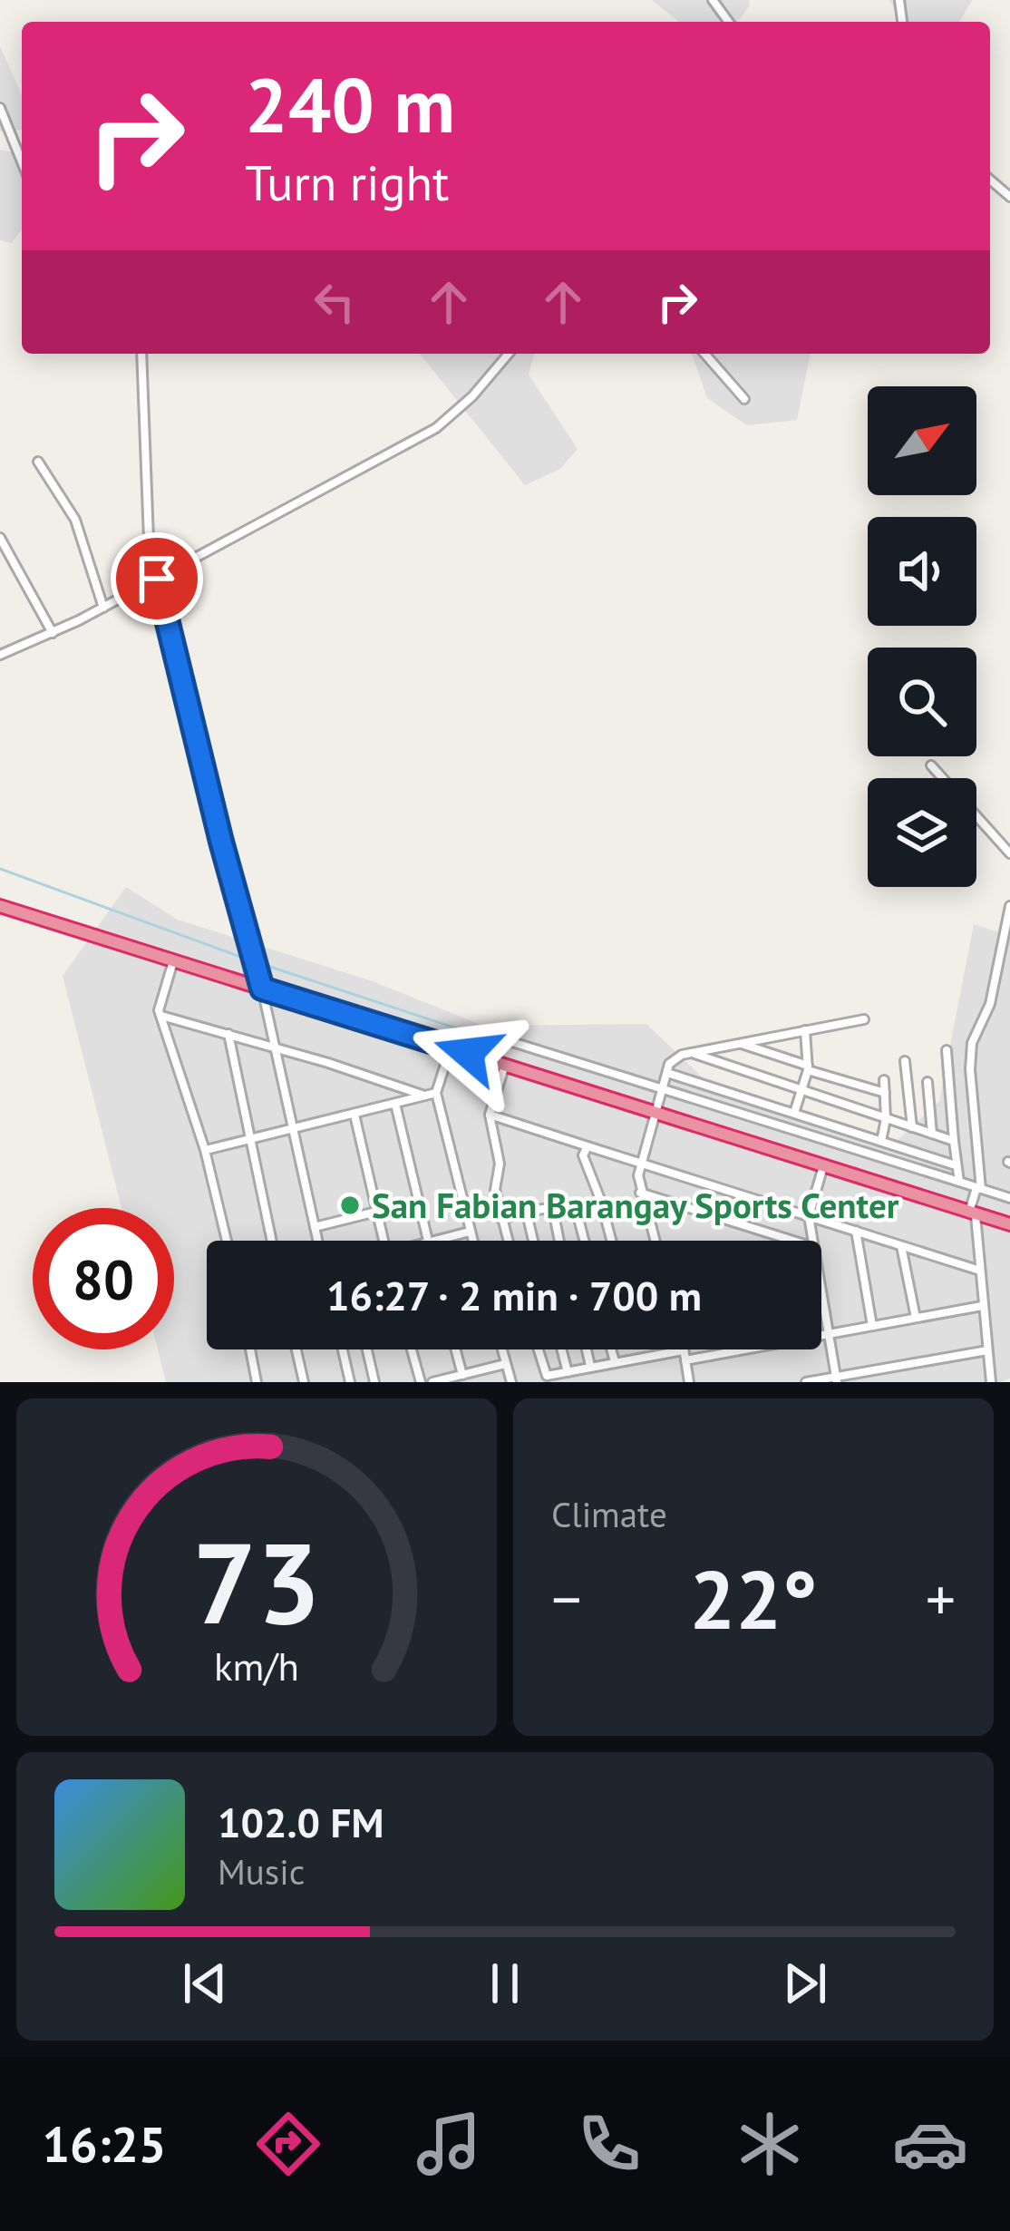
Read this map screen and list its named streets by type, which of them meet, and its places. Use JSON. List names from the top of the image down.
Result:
{
  "places": ["San Fabian Barangay Sports Center"],
  "north": "top right",
  "page": {
    "turn": ["240 m", "Turn right"],
    "limit": "80",
    "trip": "16:27 · 2 min · 700 m",
    "tile": "Climate",
    "heat": ["−", "22°", "+"],
    "song": ["102.0 FM", "Music"],
    "tabs": "16:25",
    "gauge": ["73", "km/h"]
  }
}
